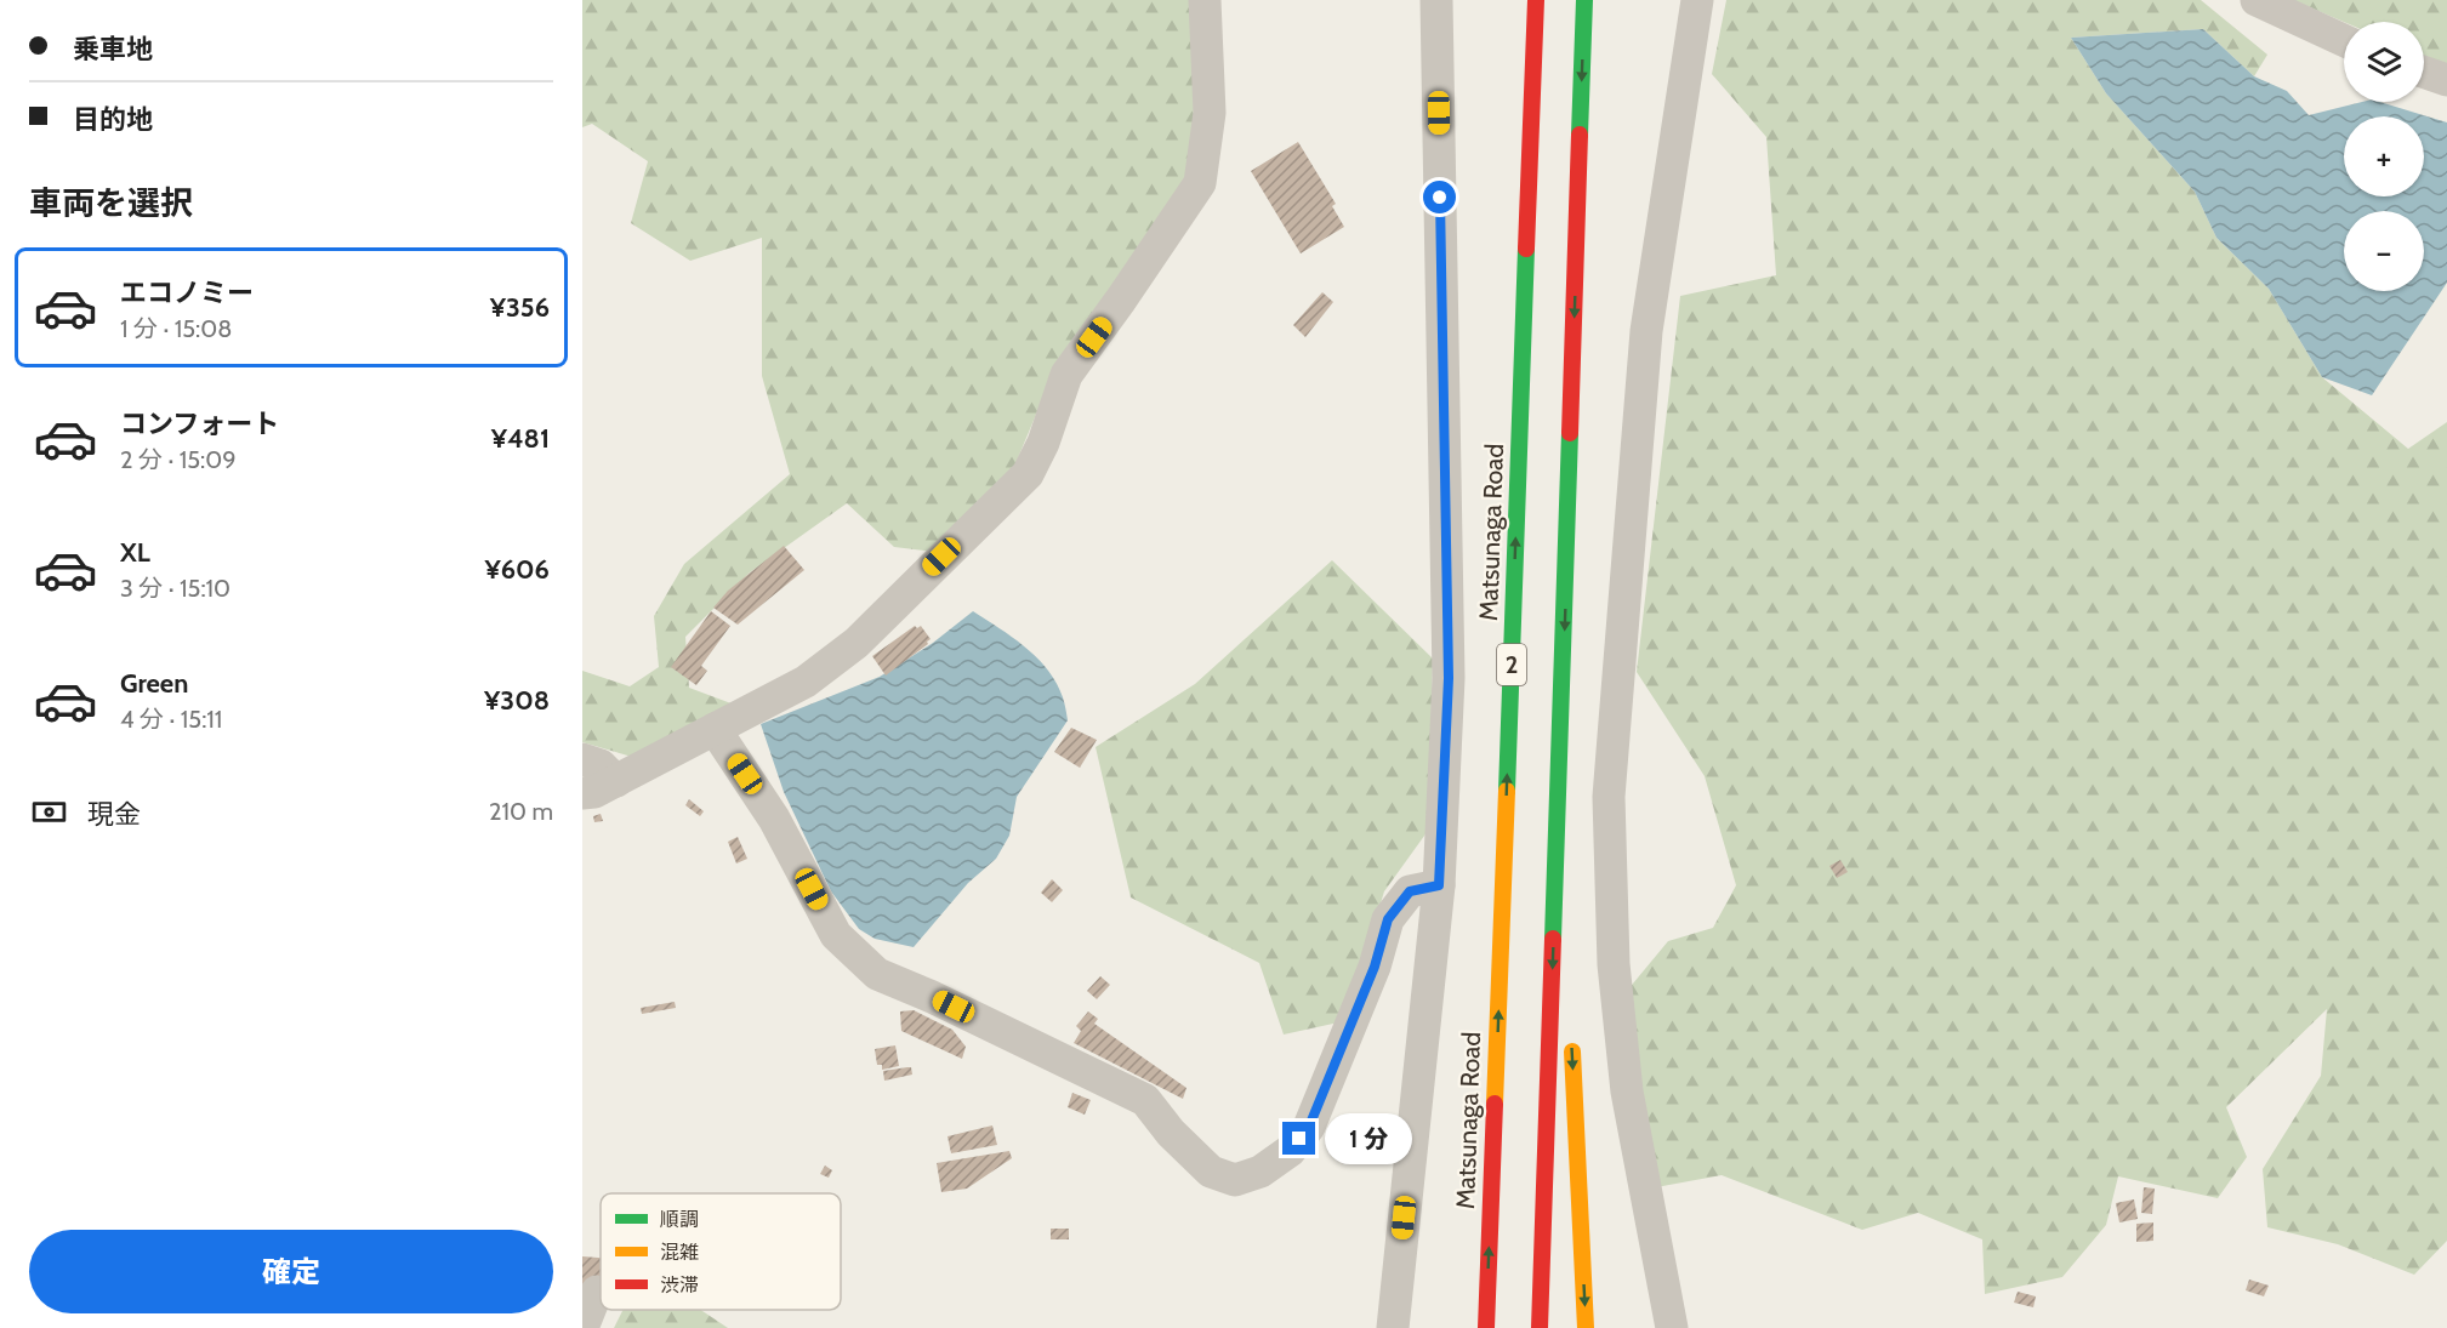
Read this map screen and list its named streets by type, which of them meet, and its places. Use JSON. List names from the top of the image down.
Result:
{
  "streets": {
    "highway": ["Matsunaga Road", "2"]
  },
  "legend": ["順調", "混雑", "渋滞"],
  "page": {
    "banner": ["乗車地", "目的地"],
    "map_buttons": ["+", "−"],
    "heading": "車両を選択",
    "list": [
      {
        "name": "エコノミー",
        "note": "1 分 · 15:08",
        "value": "¥356"
      },
      {
        "name": "コンフォート",
        "note": "2 分 · 15:09",
        "value": "¥481"
      },
      {
        "name": "XL",
        "note": "3 分 · 15:10",
        "value": "¥606"
      },
      {
        "name": "Green",
        "note": "4 分 · 15:11",
        "value": "¥308"
      }
    ],
    "pay": ["現金", "210 m"],
    "bubble": "1 分",
    "buttons": "確定"
  }
}
